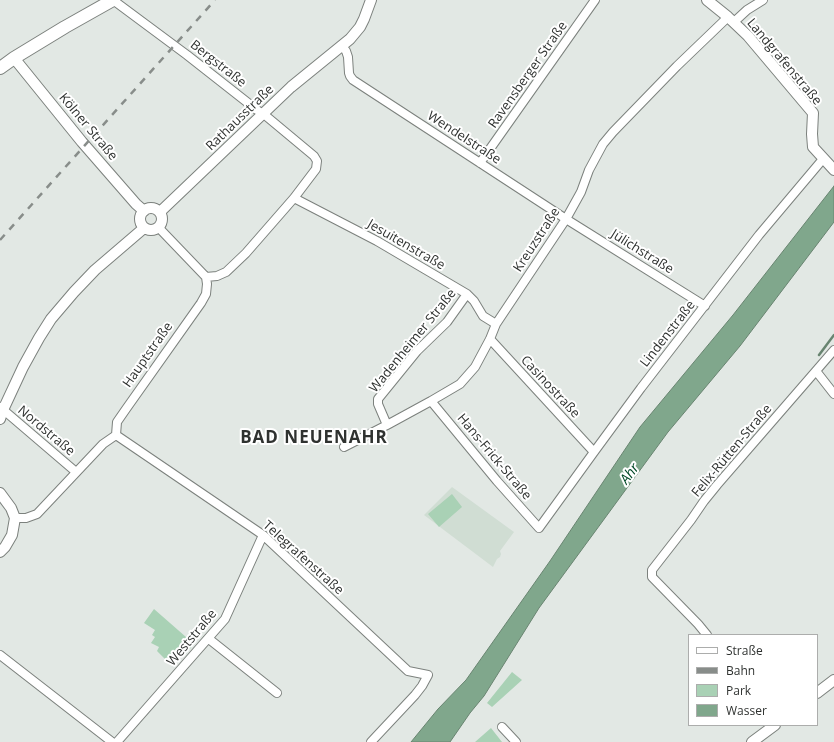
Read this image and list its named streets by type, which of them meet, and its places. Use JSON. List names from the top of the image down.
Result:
{
  "streets": {
    "street": [
      "Landgrafenstraße",
      "Bergstraße",
      "Ravensberger Straße",
      "Rathausstraße",
      "Kölner Straße",
      "Wendelstraße",
      "Kreuzstraße",
      "Jesuitenstraße",
      "Jülichstraße",
      "Lindenstraße",
      "Wadenheimer Straße",
      "Hauptstraße",
      "Casinostraße",
      "Nordstraße",
      "Felix-Rütten-Straße",
      "Hans-Frick-Straße",
      "Telegrafenstraße",
      "Weststraße"
    ]
  },
  "crossings": [
    ["Landgrafenstraße", "Kreuzstraße"],
    ["Landgrafenstraße", "Lindenstraße"],
    ["Bergstraße", "Rathausstraße"],
    ["Bergstraße", "Jesuitenstraße"],
    ["Ravensberger Straße", "Wendelstraße"],
    ["Rathausstraße", "Kölner Straße"],
    ["Rathausstraße", "Wendelstraße"],
    ["Wendelstraße", "Kreuzstraße"],
    ["Wendelstraße", "Jülichstraße"],
    ["Kreuzstraße", "Jesuitenstraße"],
    ["Kreuzstraße", "Jülichstraße"],
    ["Kreuzstraße", "Wadenheimer Straße"],
    ["Kreuzstraße", "Casinostraße"],
    ["Kreuzstraße", "Hans-Frick-Straße"],
    ["Jesuitenstraße", "Wadenheimer Straße"],
    ["Jülichstraße", "Lindenstraße"],
    ["Lindenstraße", "Casinostraße"],
    ["Lindenstraße", "Hans-Frick-Straße"],
    ["Hauptstraße", "Telegrafenstraße"],
    ["Telegrafenstraße", "Weststraße"]
  ],
  "districts": ["BAD NEUENAHR"],
  "water": ["Ahr"],
  "legend": [
    "Straße",
    "Bahn",
    "Park",
    "Wasser"
  ]
}
